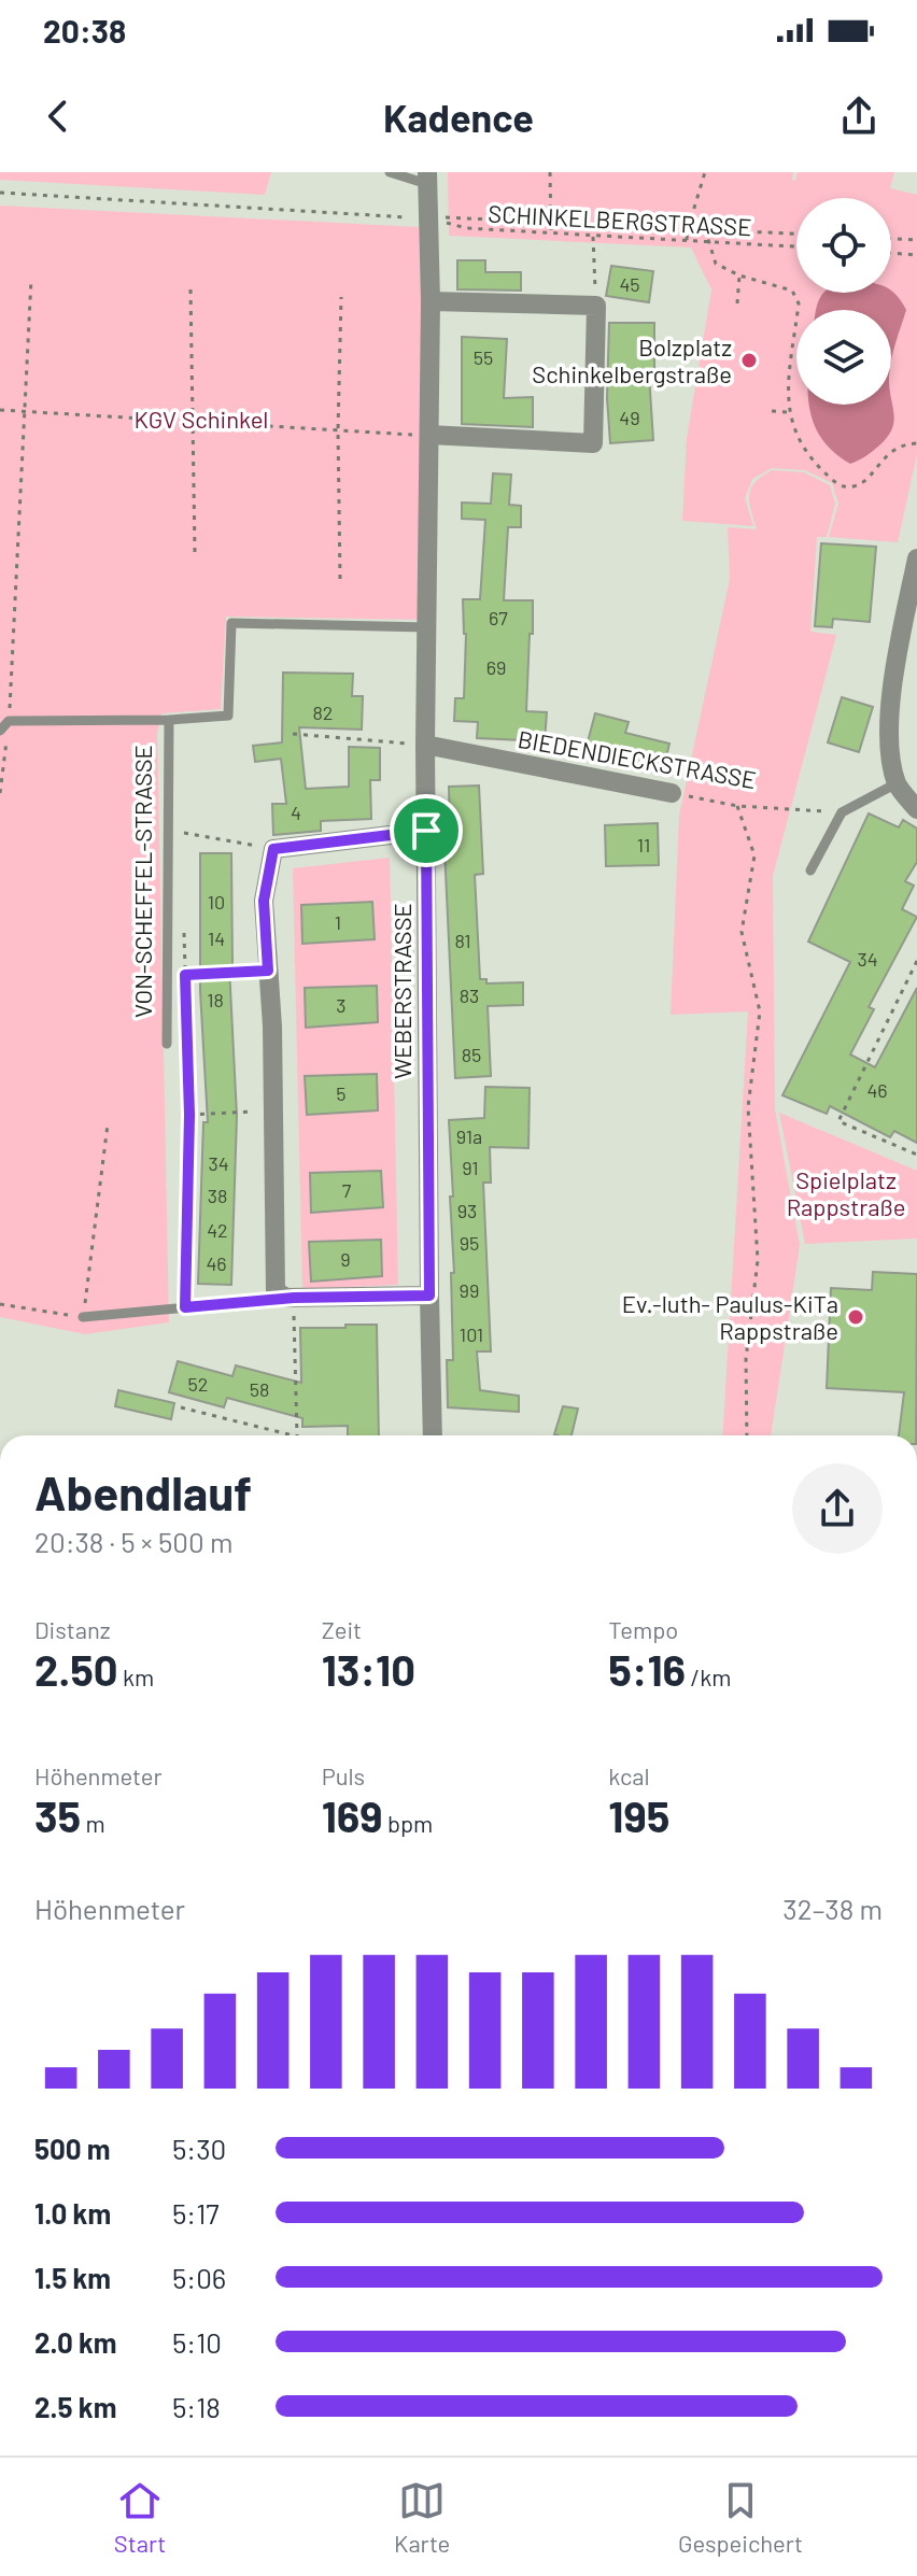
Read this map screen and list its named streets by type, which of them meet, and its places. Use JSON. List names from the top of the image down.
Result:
{
  "streets": {
    "street": ["BIEDENDIECKSTRASSE", "WEBERSTRASSE"],
    "lane": ["VON-SCHEFFEL-STRASSE"],
    "path": ["SCHINKELBERGSTRASSE"]
  },
  "crossings": [
    ["SCHINKELBERGSTRASSE", "WEBERSTRASSE"],
    ["BIEDENDIECKSTRASSE", "WEBERSTRASSE"]
  ],
  "parks": ["KGV Schinkel", "Spielplatz Rappstraße"],
  "places": ["Bolzplatz Schinkelbergstraße", "Ev.-luth- Paulus-KiTa Rappstraße"],
  "house_numbers": [
    "45",
    "55",
    "49",
    "67",
    "69",
    "82",
    "4",
    "11",
    "10",
    "1",
    "14",
    "81",
    "34",
    "83",
    "18",
    "3",
    "85",
    "46",
    "5",
    "91a",
    "34",
    "91",
    "7",
    "38",
    "93",
    "42",
    "95",
    "9",
    "46",
    "99",
    "101",
    "52",
    "58"
  ],
  "page": {
    "status": "20:38",
    "header": "Kadence",
    "heading": ["Abendlauf", "20:38 · 5 × 500 m"],
    "stats": [
      ["Distanz", "2.50 km"],
      ["Zeit", "13:10"],
      ["Tempo", "5:16 /km"],
      ["Höhenmeter", "35 m"],
      ["Puls", "169 bpm"],
      ["kcal", "195"]
    ],
    "chart": ["Höhenmeter", "32–38 m"],
    "list": [
      {
        "name": "500 m",
        "note": "5:30"
      },
      {
        "name": "1.0 km",
        "note": "5:17"
      },
      {
        "name": "1.5 km",
        "note": "5:06"
      },
      {
        "name": "2.0 km",
        "note": "5:10"
      },
      {
        "name": "2.5 km",
        "note": "5:18"
      }
    ],
    "tabs": ["Start", "Karte", "Gespeichert"]
  }
}
